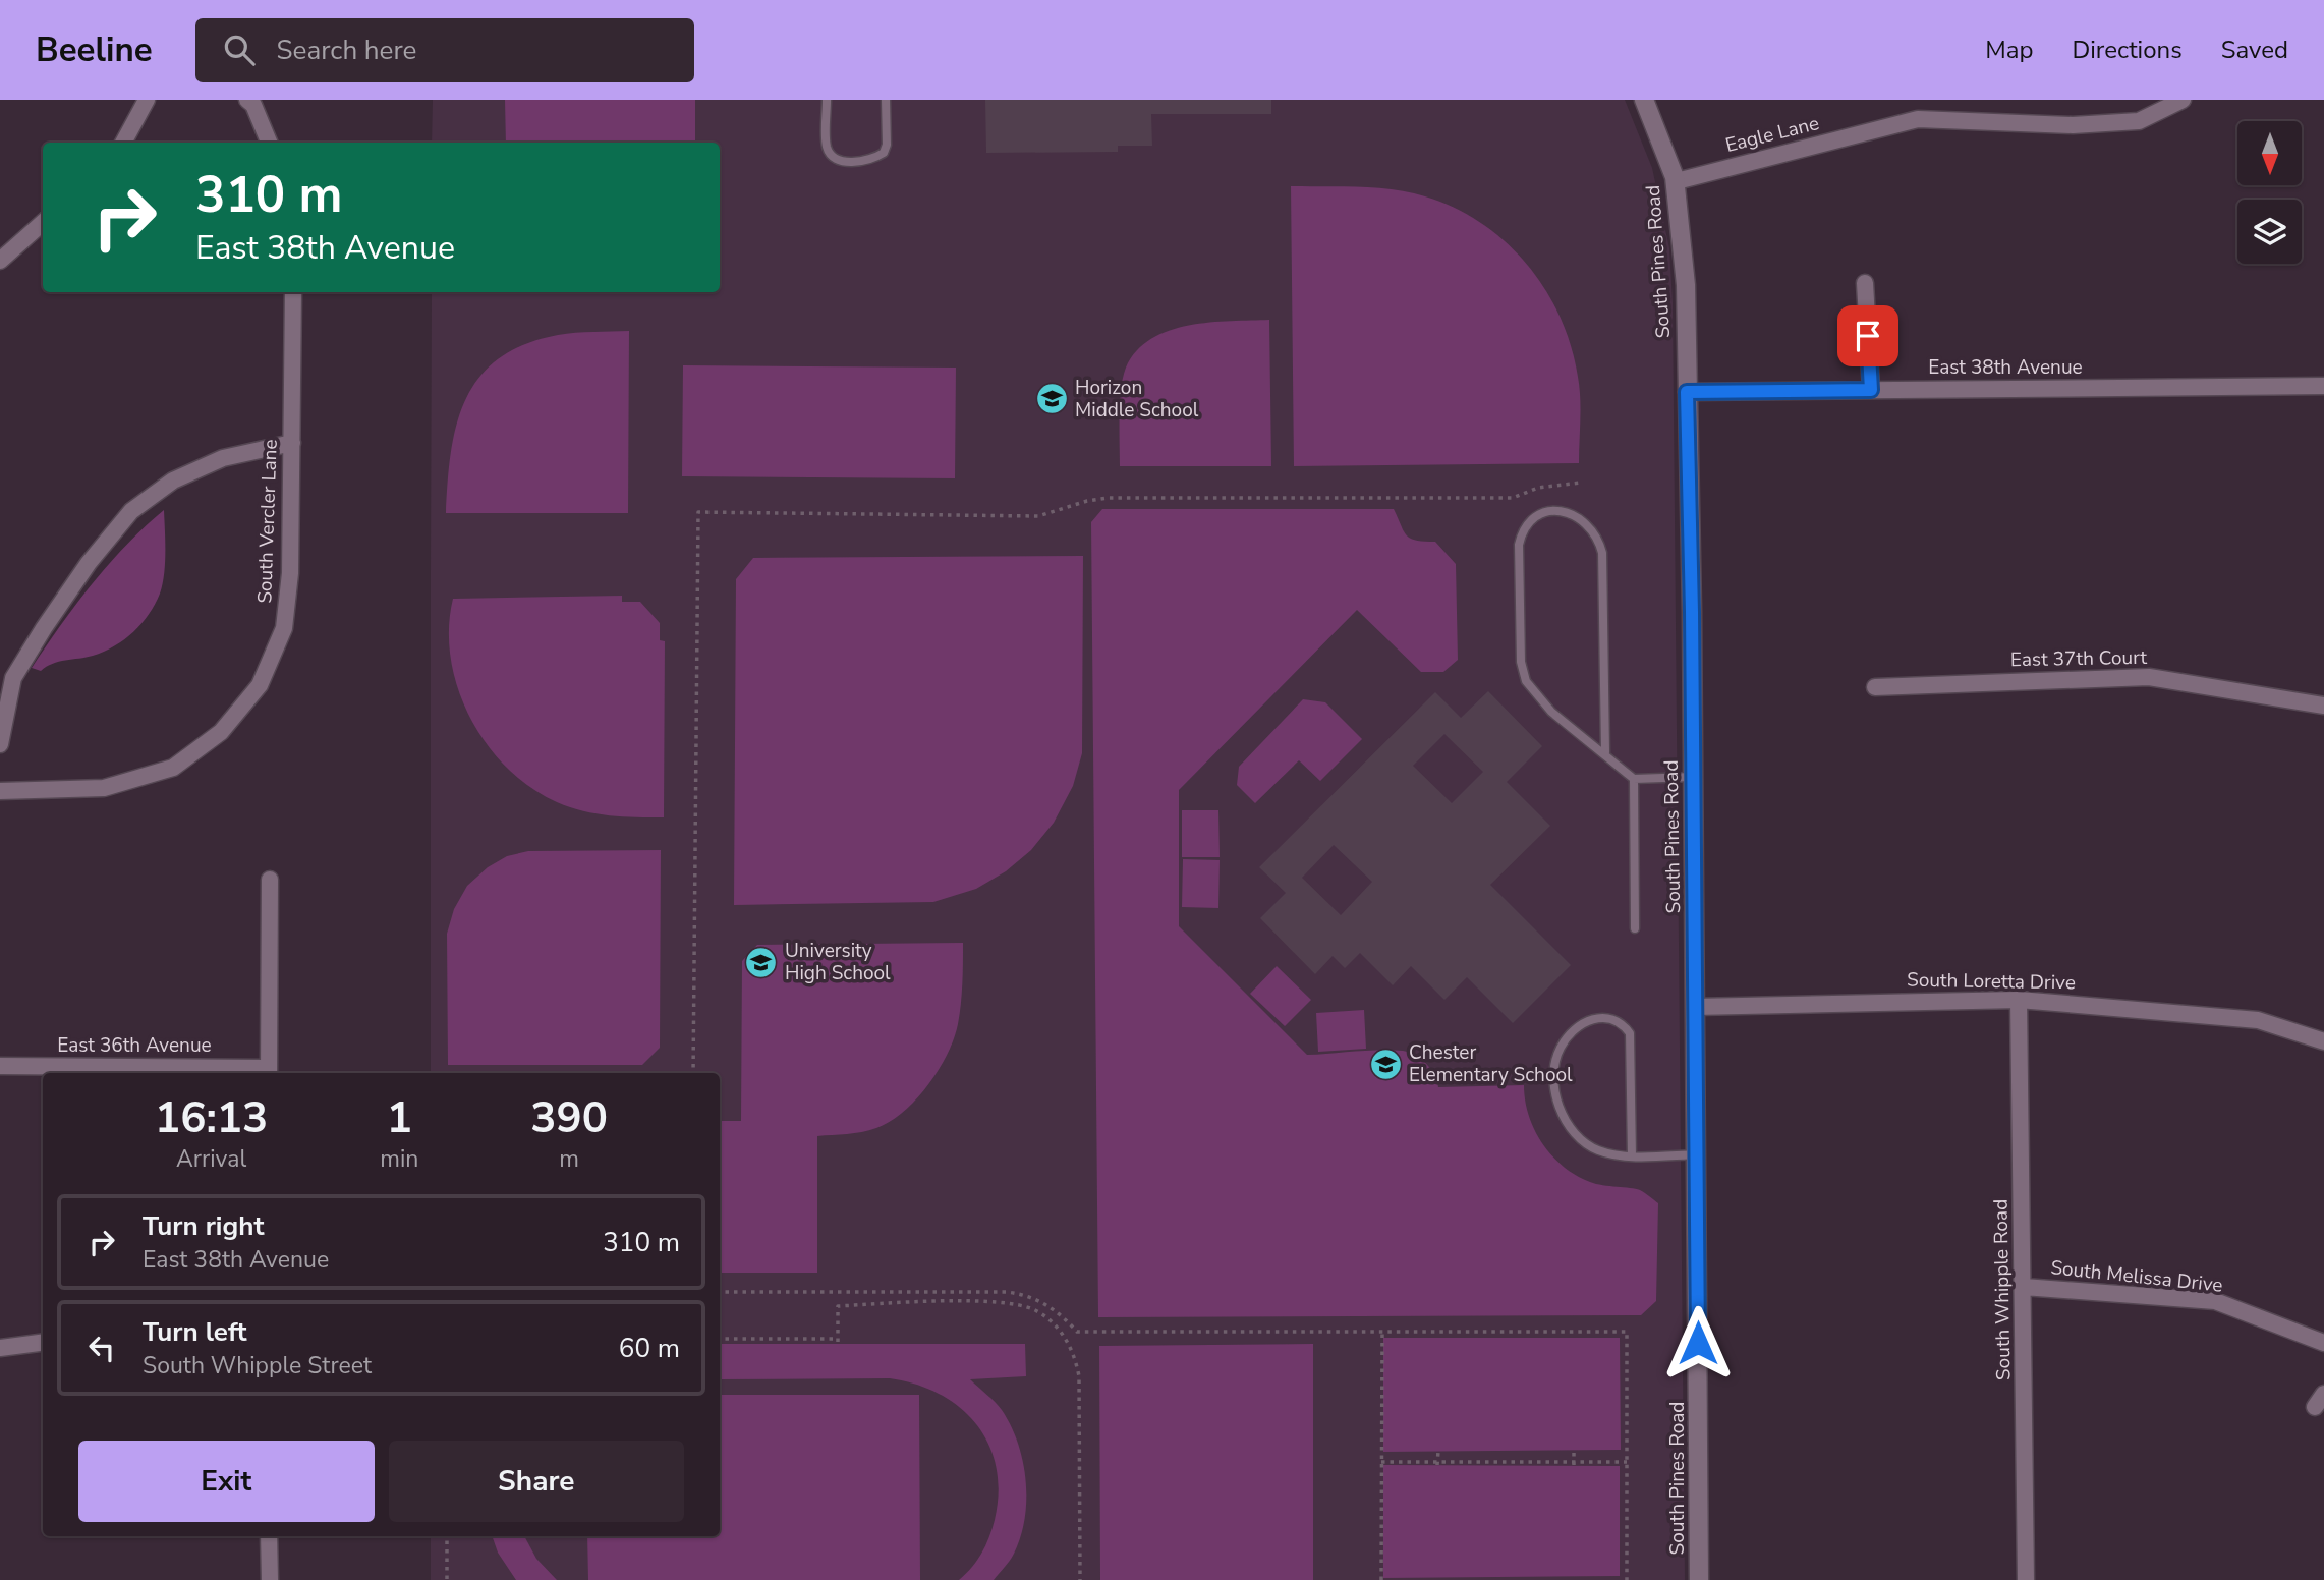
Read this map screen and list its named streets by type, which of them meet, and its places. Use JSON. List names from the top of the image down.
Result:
{
  "streets": {
    "street": [
      "Eagle Lane",
      "South Pines Road",
      "East 38th Avenue",
      "South Vercler Lane",
      "East 37th Court",
      "South Loretta Drive",
      "East 36th Avenue",
      "South Melissa Drive",
      "South Whipple Road"
    ]
  },
  "crossings": [
    ["Eagle Lane", "South Pines Road"],
    ["South Pines Road", "East 38th Avenue"],
    ["South Pines Road", "South Loretta Drive"],
    ["South Loretta Drive", "South Whipple Road"],
    ["South Melissa Drive", "South Whipple Road"]
  ],
  "places": {
    "school or university": ["Horizon Middle School", "University High School", "Chester Elementary School"]
  },
  "north": "bottom",
  "page": {
    "header": "Beeline",
    "search": "Search here",
    "nav": ["Map", "Directions", "Saved"],
    "turn": ["310 m", "East 38th Avenue"],
    "eta": [
      "16:13",
      "Arrival",
      "1",
      "min",
      "390",
      "m"
    ],
    "list": [
      {
        "name": "Turn right",
        "note": "East 38th Avenue",
        "value": "310 m"
      },
      {
        "name": "Turn left",
        "note": "South Whipple Street",
        "value": "60 m"
      }
    ],
    "buttons": ["Exit", "Share"]
  }
}
